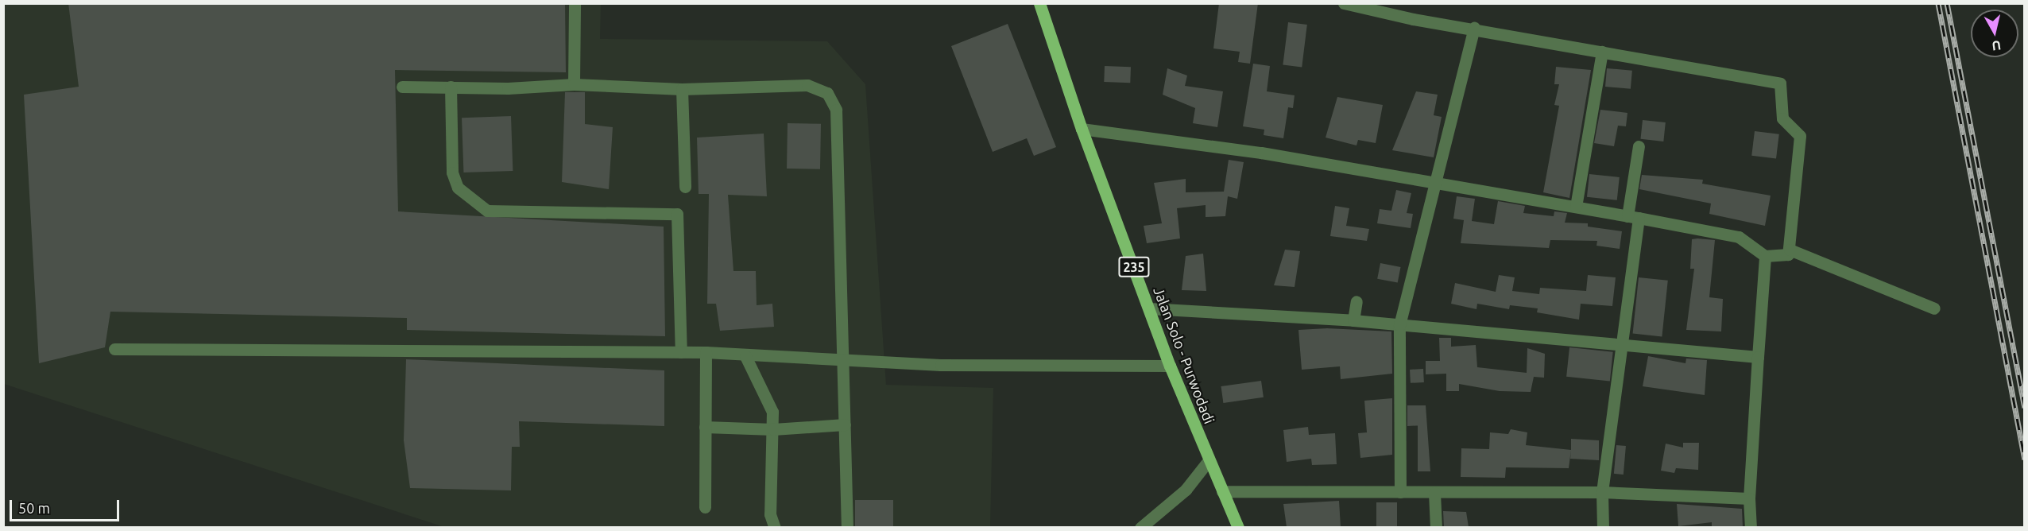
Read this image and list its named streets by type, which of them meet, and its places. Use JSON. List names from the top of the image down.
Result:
{
  "streets": {
    "main road": ["235", "Jalan Solo - Purwodadi"]
  },
  "scale_bar": "50 m",
  "north": "bottom"
}
